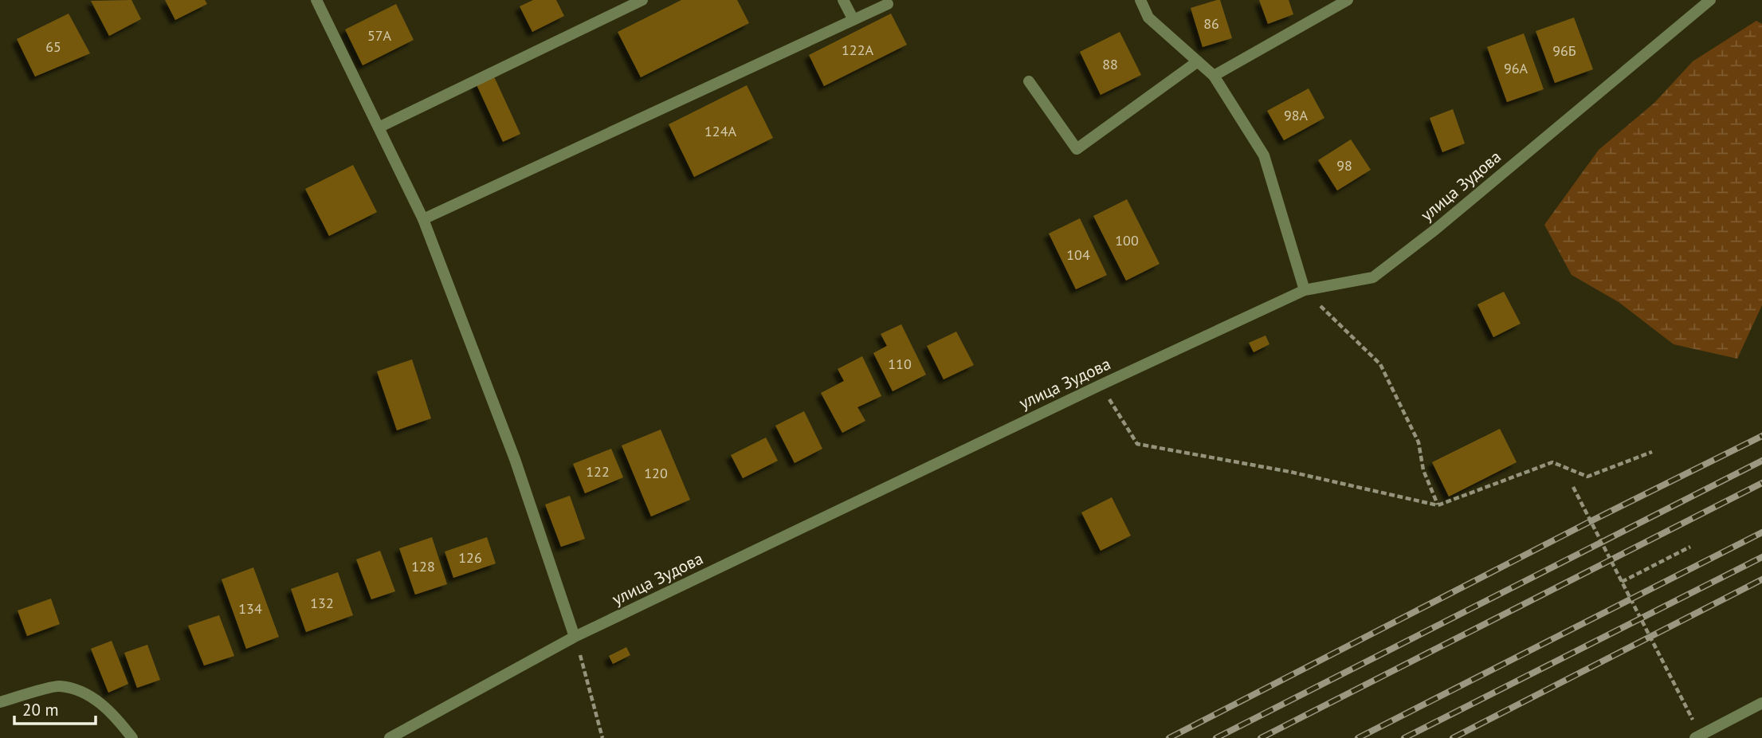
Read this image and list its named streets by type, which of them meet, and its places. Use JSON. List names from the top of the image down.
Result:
{
  "streets": {
    "street": ["улица Зудова"]
  },
  "house_numbers": [
    "86",
    "57А",
    "65",
    "122А",
    "96Б",
    "88",
    "96А",
    "98А",
    "124А",
    "98",
    "100",
    "104",
    "110",
    "122",
    "120",
    "126",
    "128",
    "132",
    "134"
  ],
  "scale_bar": "20 m"
}
